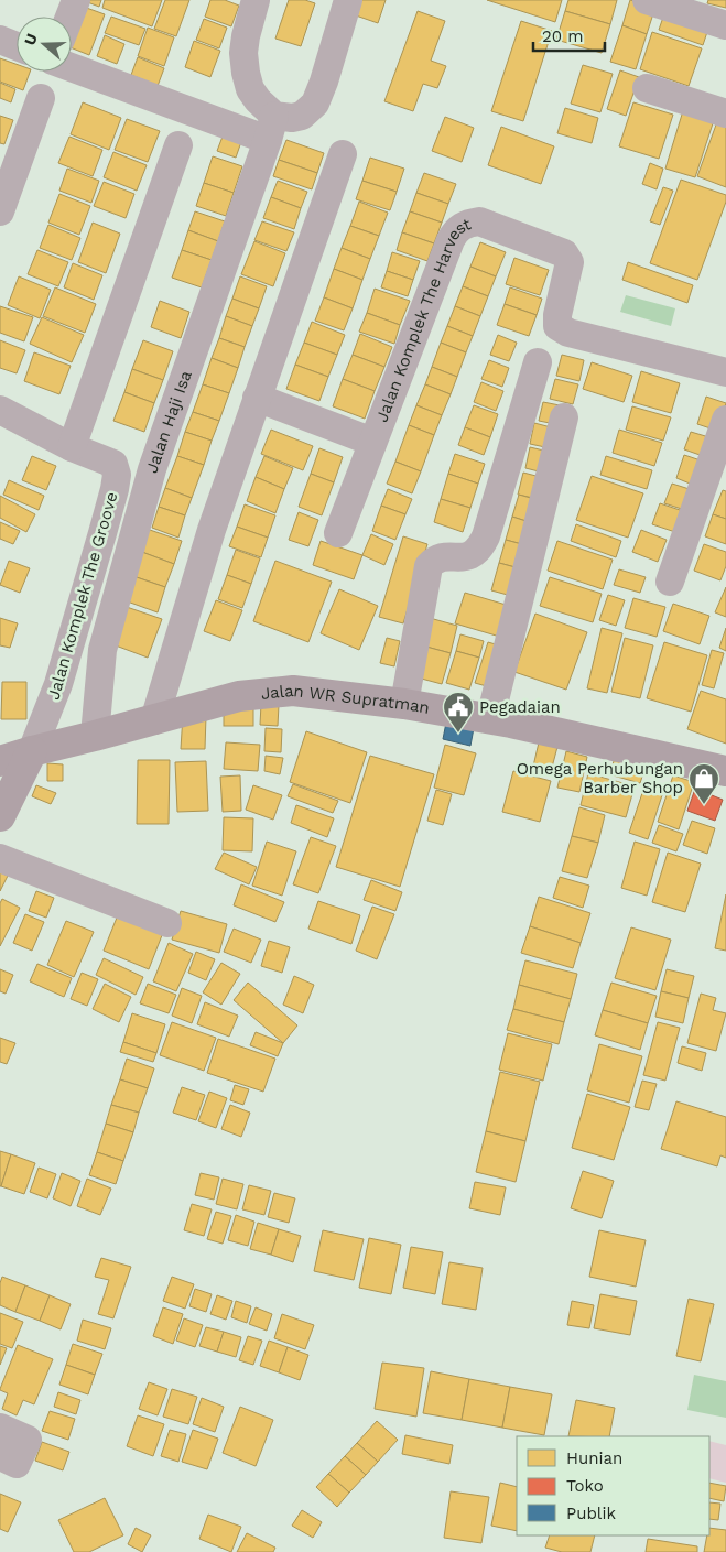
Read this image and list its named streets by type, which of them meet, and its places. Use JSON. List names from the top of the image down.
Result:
{
  "streets": {
    "main road": ["Jalan WR Supratman"],
    "street": ["Jalan Komplek The Harvest", "Jalan Haji Isa", "Jalan Komplek The Groove"]
  },
  "crossings": [
    ["Jalan Haji Isa", "Jalan WR Supratman"],
    ["Jalan Komplek The Groove", "Jalan WR Supratman"]
  ],
  "places": {
    "public building": ["Pegadaian"],
    "shop": ["Omega Perhubungan Barber Shop"]
  },
  "legend": ["Hunian", "Toko", "Publik"],
  "scale_bar": "20 m",
  "north": "left"
}
